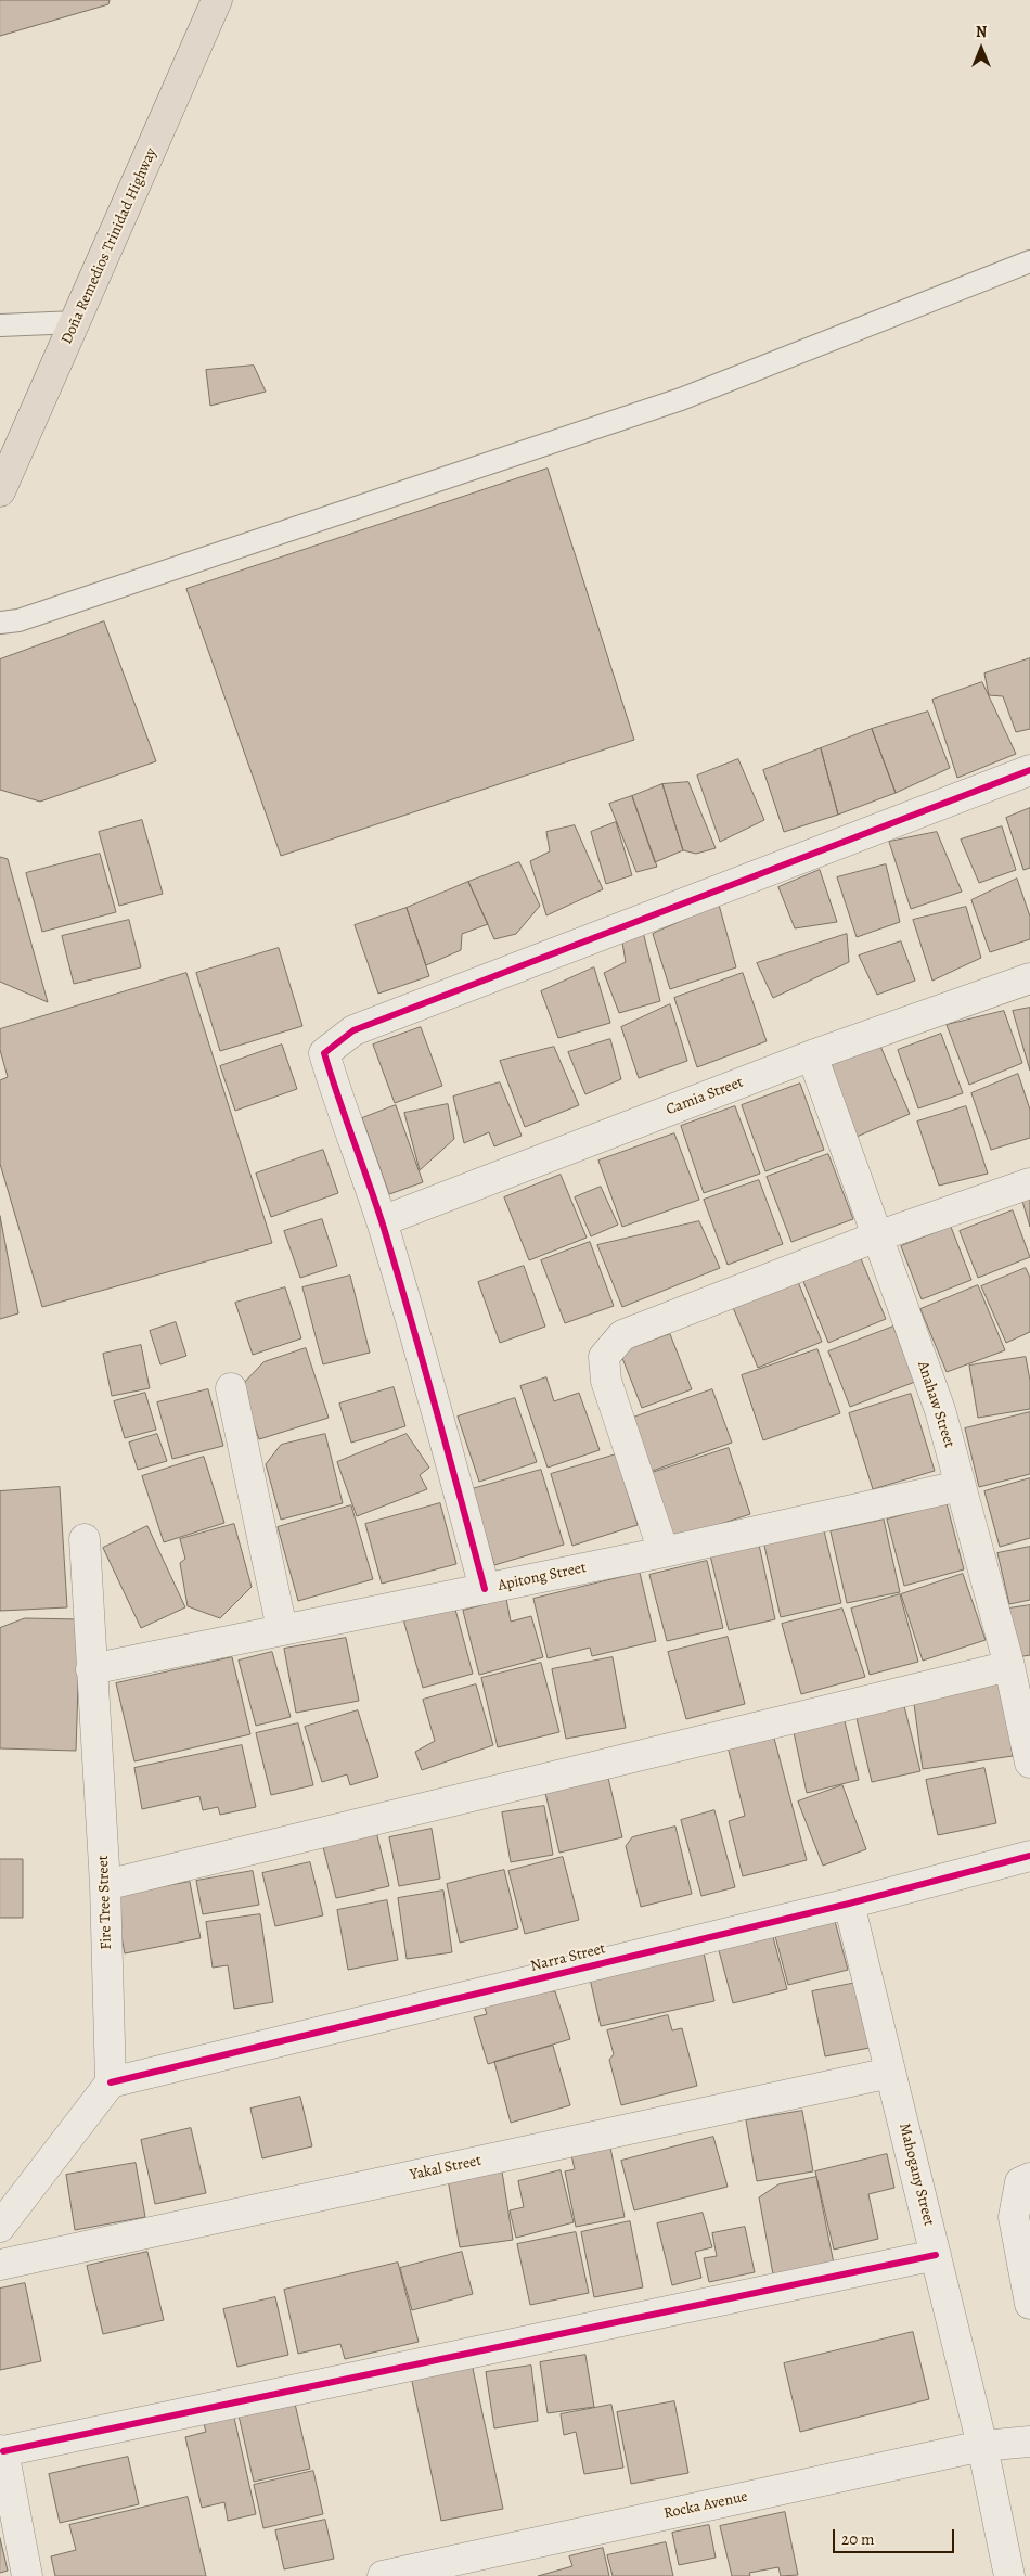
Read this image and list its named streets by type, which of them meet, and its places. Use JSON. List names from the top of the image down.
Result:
{
  "streets": {
    "highway": ["Doña Remedios Trinidad Highway"],
    "street": [
      "Camia Street",
      "Anahaw Street",
      "Apitong Street",
      "Fire Tree Street",
      "Narra Street",
      "Yakal Street",
      "Mahogany Street",
      "Rocka Avenue"
    ]
  },
  "crossings": [
    ["Camia Street", "Anahaw Street"],
    ["Anahaw Street", "Apitong Street"],
    ["Apitong Street", "Fire Tree Street"],
    ["Fire Tree Street", "Narra Street"],
    ["Narra Street", "Mahogany Street"],
    ["Yakal Street", "Mahogany Street"],
    ["Mahogany Street", "Rocka Avenue"]
  ],
  "scale_bar": "20 m",
  "north": "top"
}
